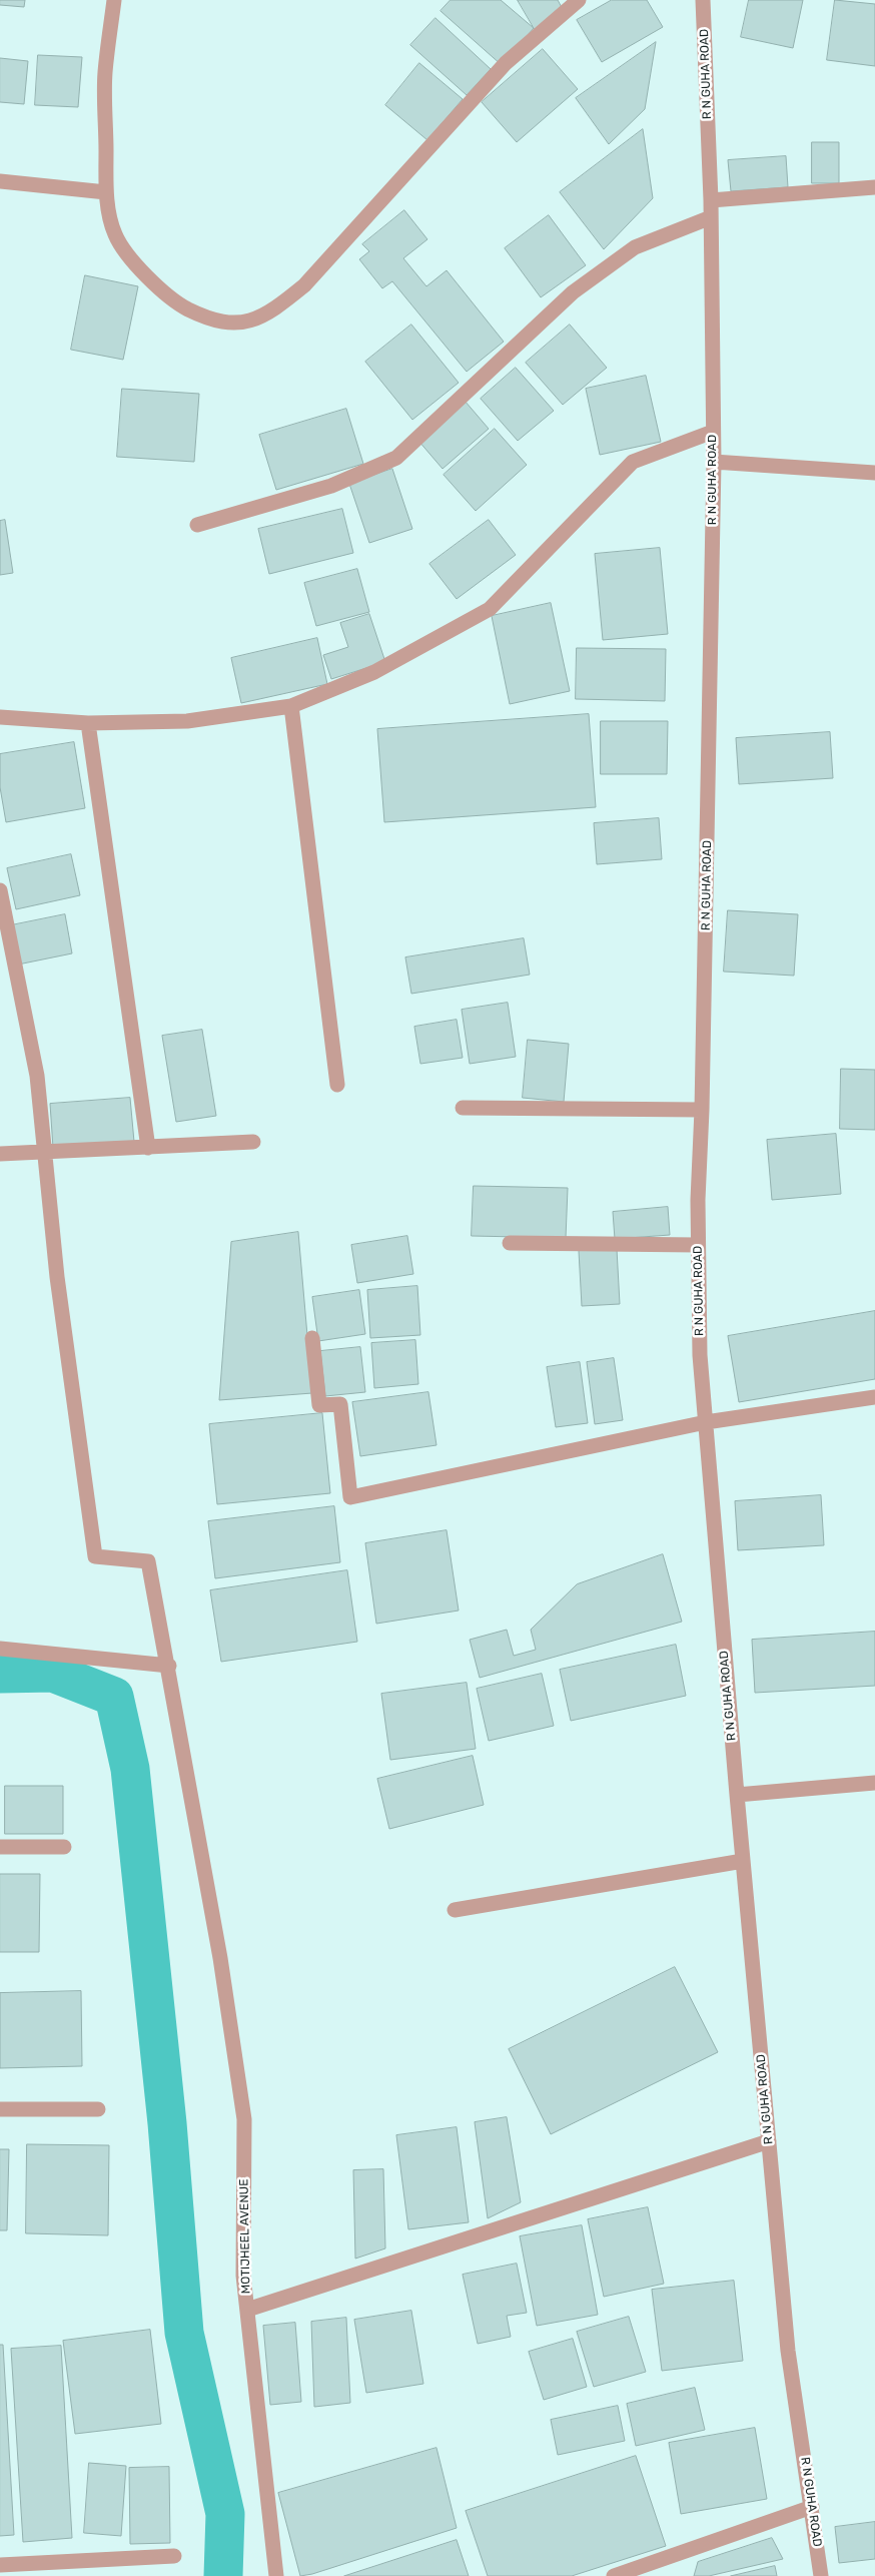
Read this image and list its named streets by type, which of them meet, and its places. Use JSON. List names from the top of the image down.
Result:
{
  "streets": {
    "street": ["R N GUHA ROAD", "MOTIJHEEL AVENUE"]
  }
}
